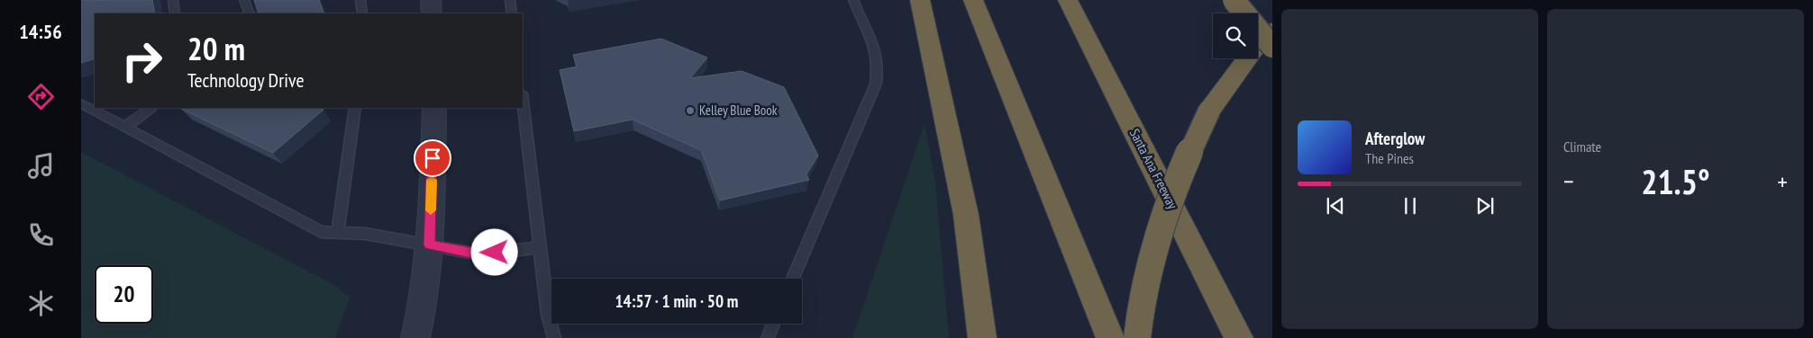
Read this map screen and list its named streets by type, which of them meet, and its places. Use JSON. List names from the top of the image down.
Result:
{
  "streets": {
    "highway": ["Santa Ana Freeway"]
  },
  "places": ["Kelley Blue Book"],
  "page": {
    "tabs": "14:56",
    "tile": "Climate",
    "turn": ["20 m", "Technology Drive"],
    "song": ["Afterglow", "The Pines"],
    "heat": ["−", "21.5°", "+"],
    "limit": "20",
    "trip": "14:57 · 1 min · 50 m"
  }
}
